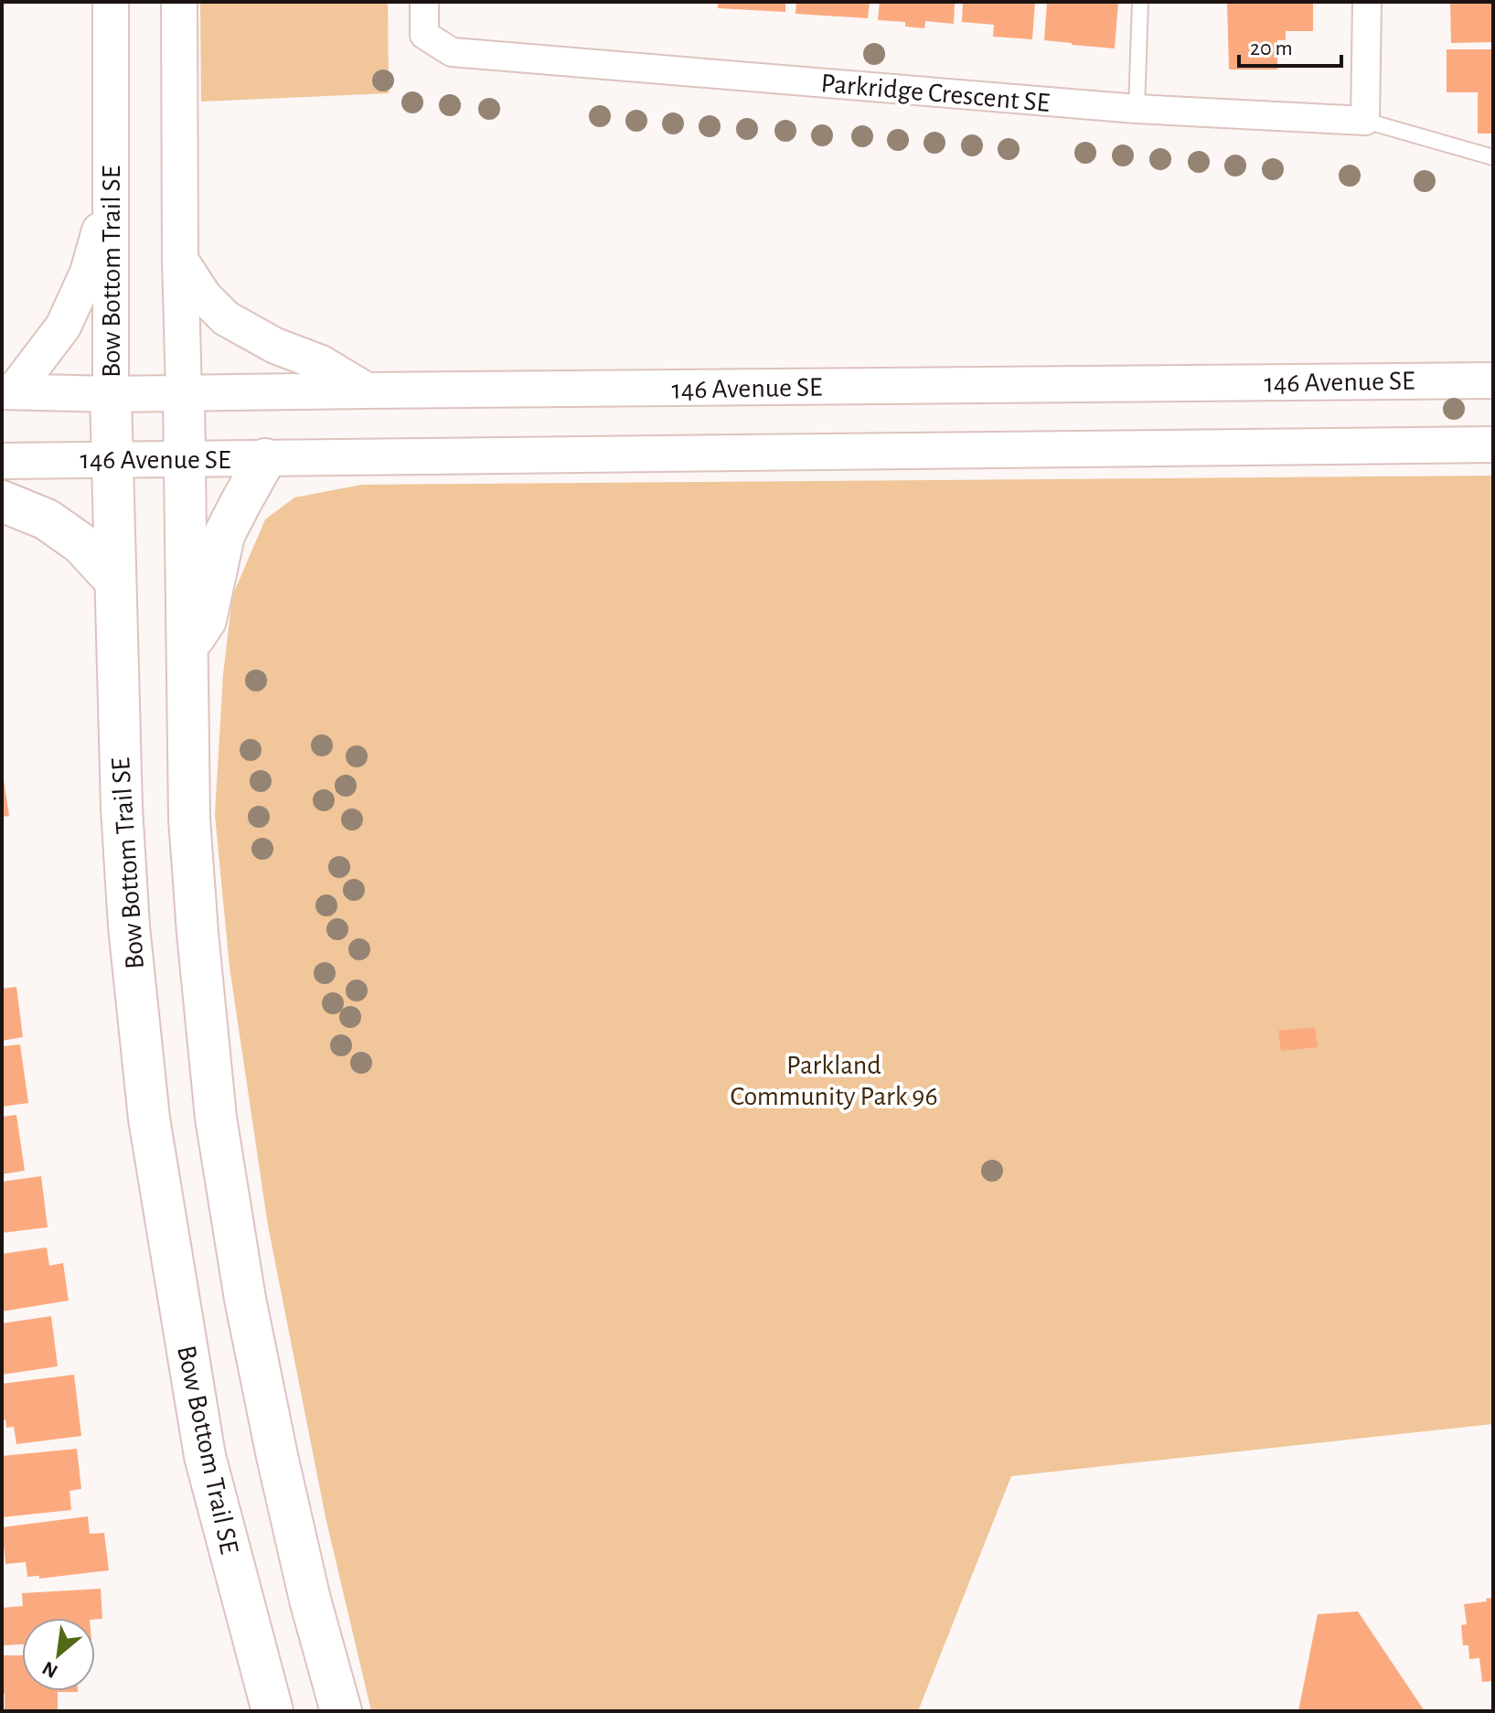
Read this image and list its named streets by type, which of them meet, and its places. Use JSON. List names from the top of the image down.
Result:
{
  "streets": {
    "main road": ["Bow Bottom Trail SE"],
    "street": ["Parkridge Crescent SE", "146 Avenue SE"]
  },
  "crossings": [
    ["Bow Bottom Trail SE", "146 Avenue SE"]
  ],
  "parks": ["Parkland Community Park 96"],
  "scale_bar": "20 m",
  "north": "bottom left"
}
